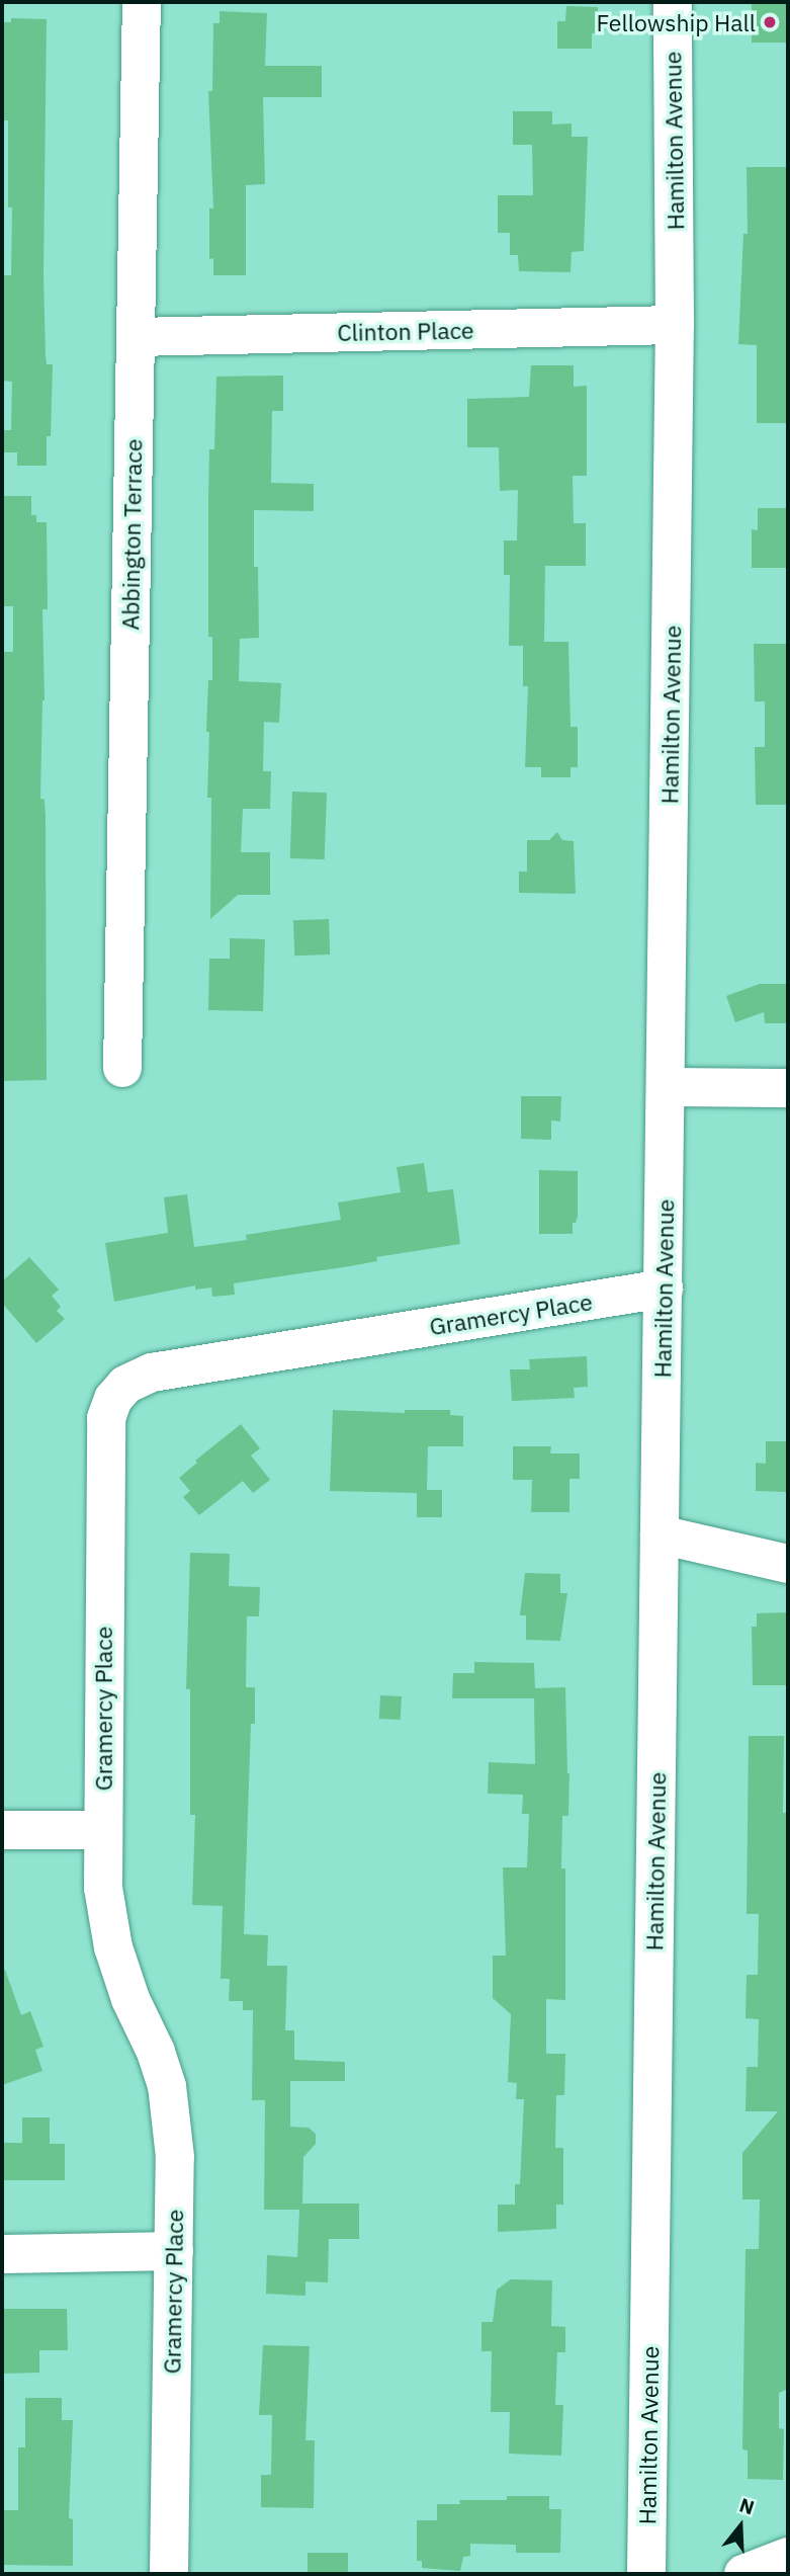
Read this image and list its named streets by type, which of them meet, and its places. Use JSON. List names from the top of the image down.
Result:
{
  "streets": {
    "street": [
      "Hamilton Avenue",
      "Clinton Place",
      "Abbington Terrace",
      "Gramercy Place"
    ]
  },
  "crossings": [
    ["Hamilton Avenue", "Clinton Place"],
    ["Hamilton Avenue", "Gramercy Place"],
    ["Clinton Place", "Abbington Terrace"]
  ],
  "places": ["Fellowship Hall"],
  "north": "top"
}
